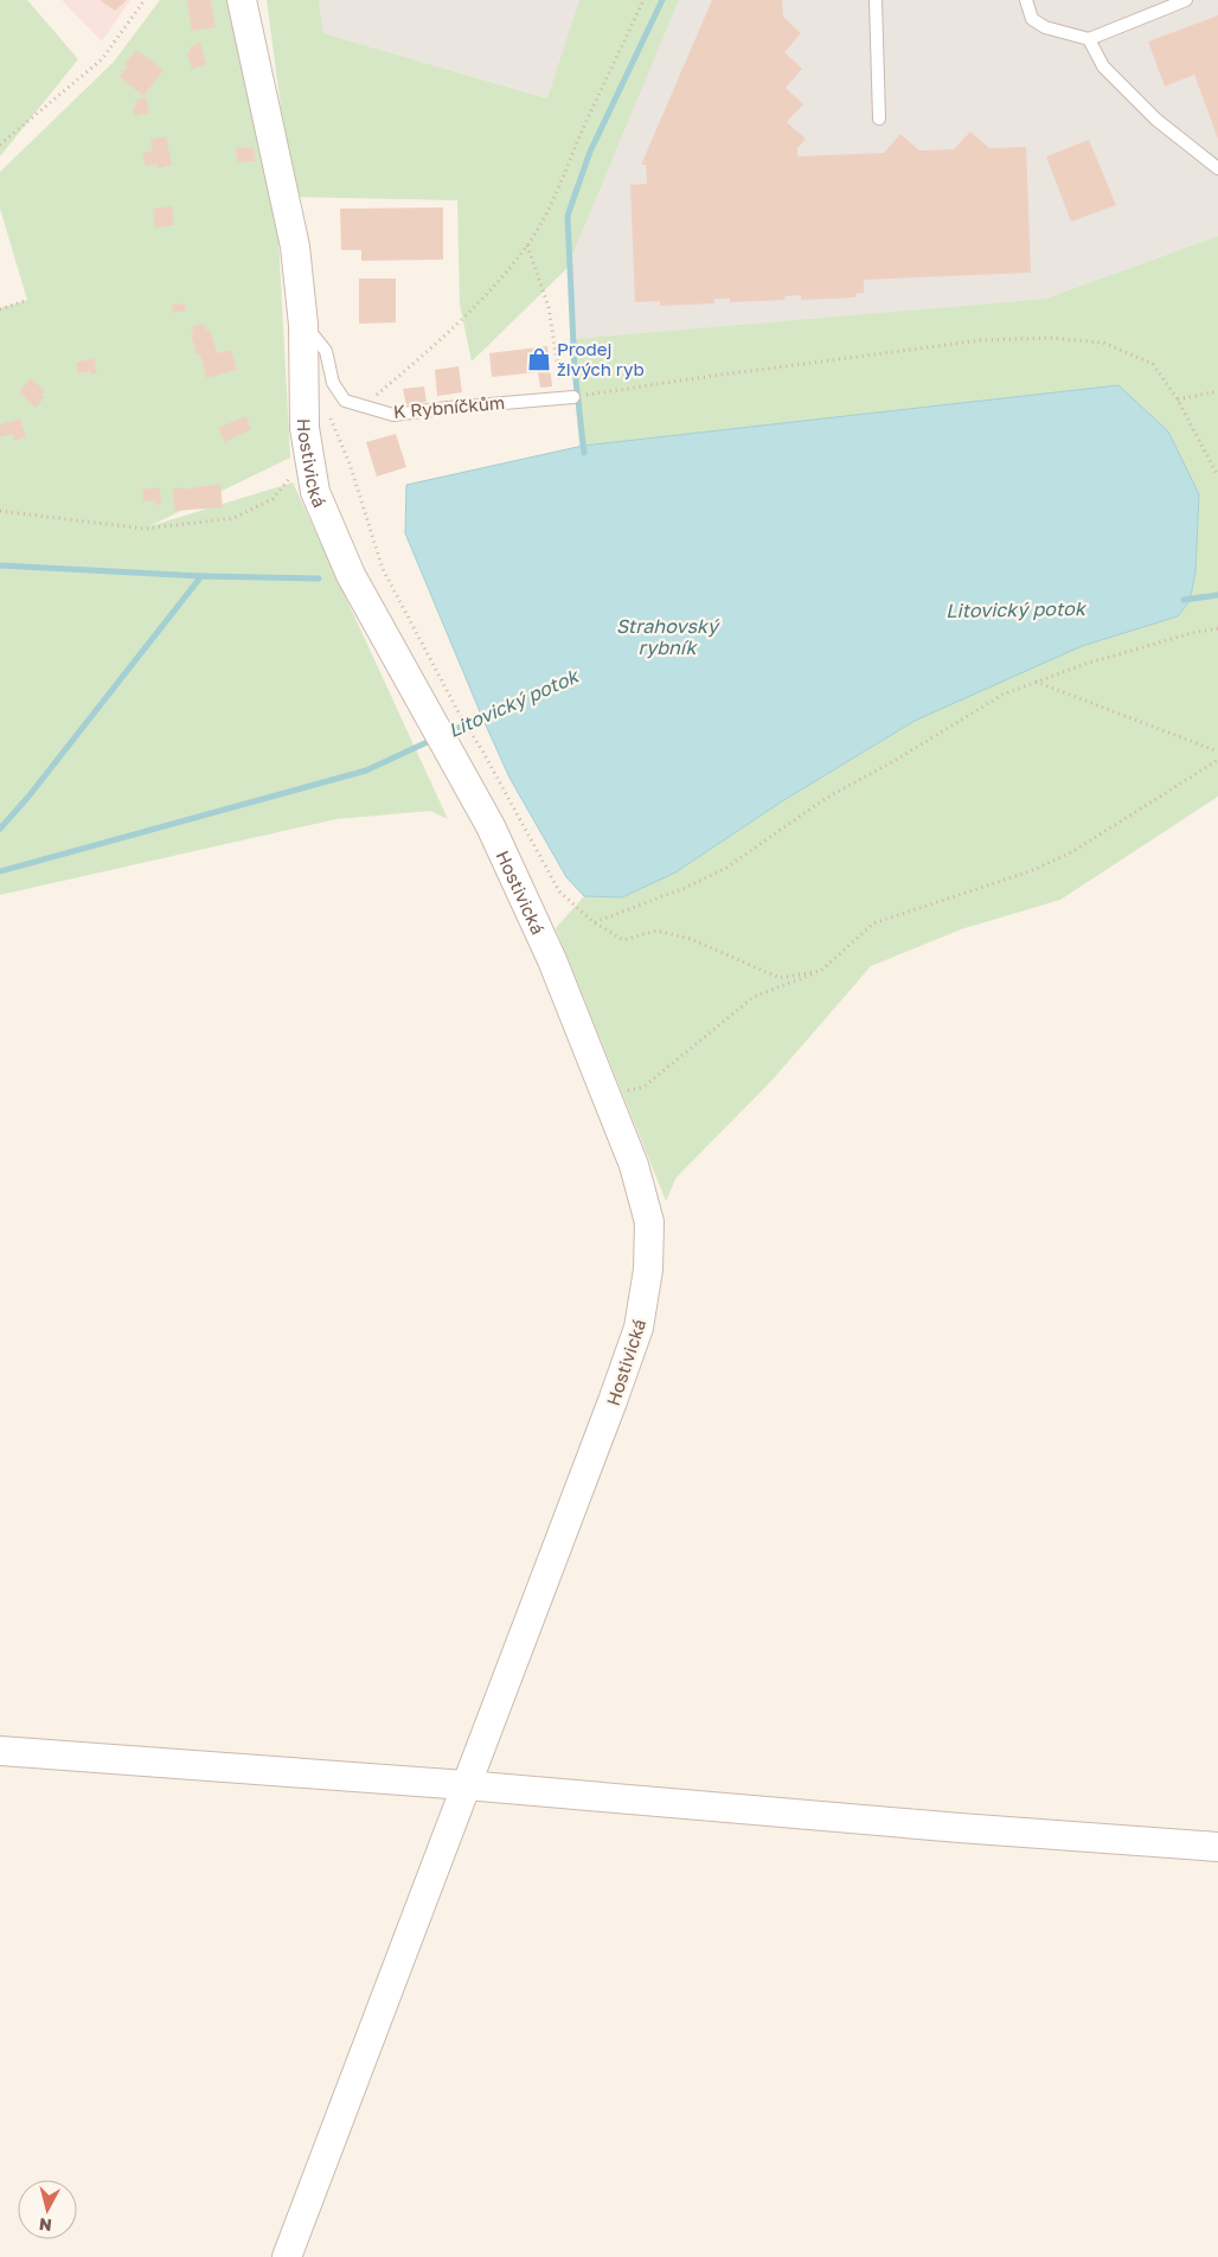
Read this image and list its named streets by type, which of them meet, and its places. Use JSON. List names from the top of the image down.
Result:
{
  "streets": {
    "street": ["Hostivická"],
    "lane": ["K Rybníčkům"]
  },
  "crossings": [
    ["K Rybníčkům", "Hostivická"]
  ],
  "water": ["Litovický potok", "Strahovský rybník"],
  "places": {
    "shop": ["Prodej živých ryb"]
  },
  "north": "bottom"
}
